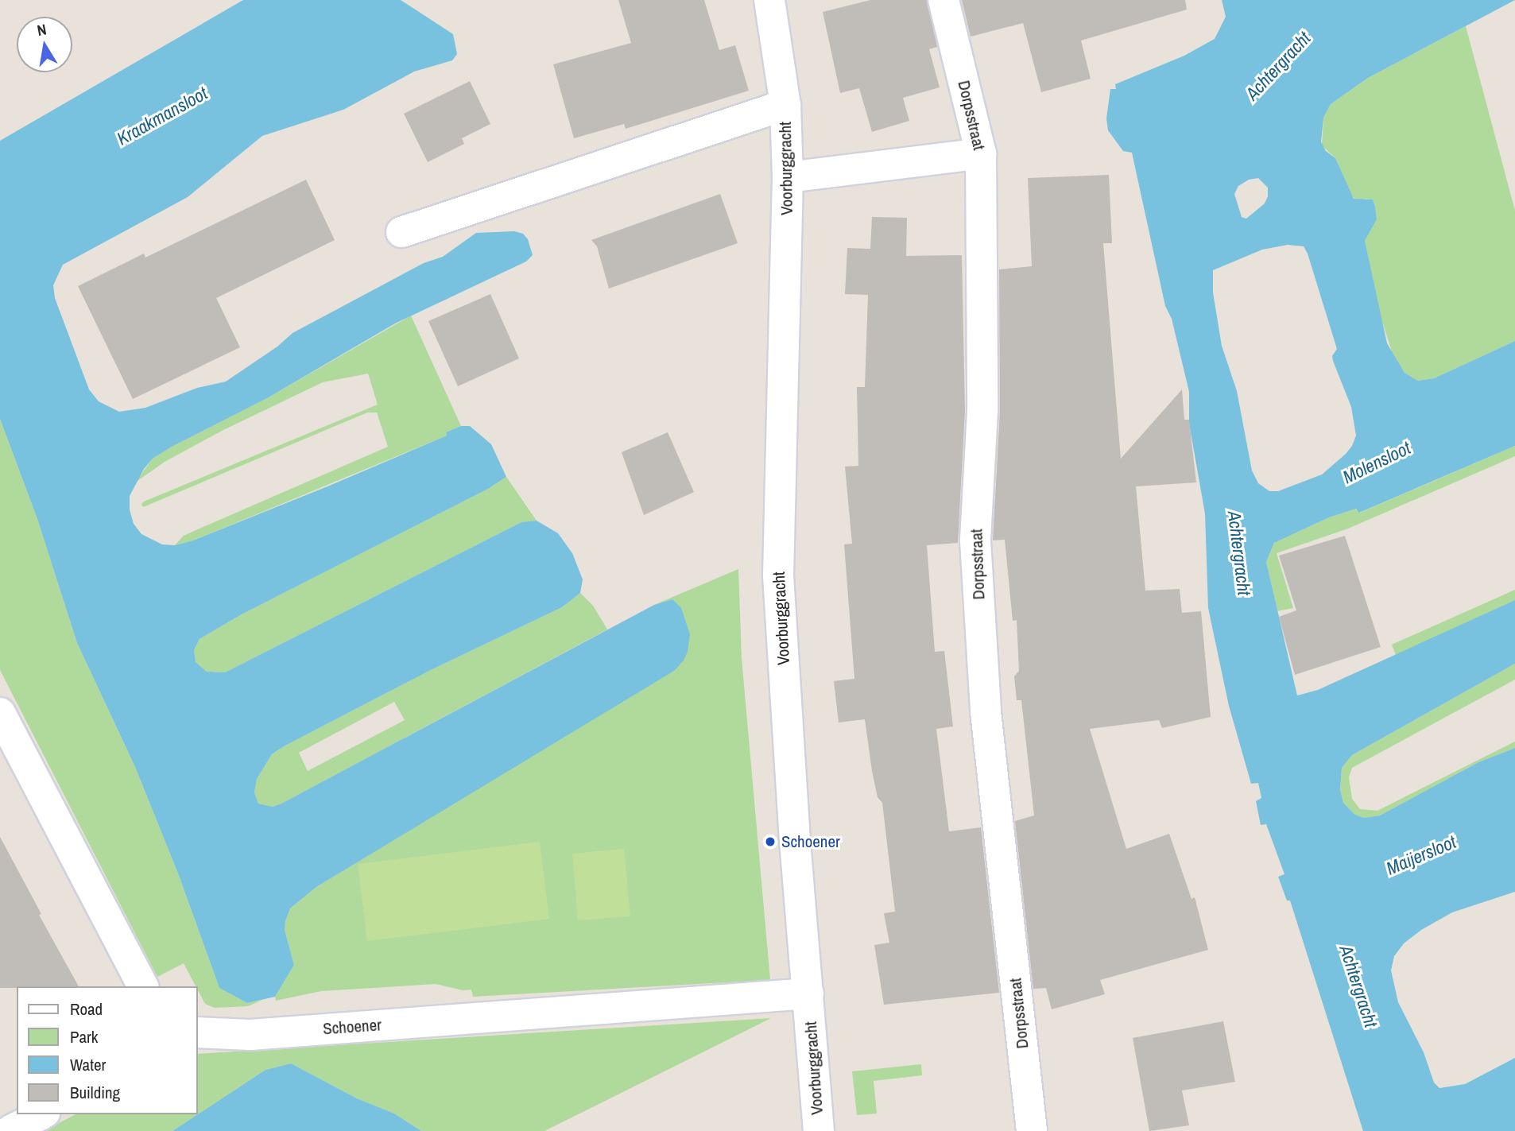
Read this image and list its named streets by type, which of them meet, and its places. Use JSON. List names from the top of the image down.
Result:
{
  "streets": {
    "street": ["Dorpsstraat", "Voorburggracht", "Schoener"]
  },
  "crossings": [
    ["Voorburggracht", "Schoener"]
  ],
  "water": [
    "Achtergracht",
    "Kraakmansloot",
    "Molensloot",
    "Maijersloot"
  ],
  "places": ["Schoener"],
  "legend": [
    "Road",
    "Park",
    "Water",
    "Building"
  ],
  "north": "top"
}
